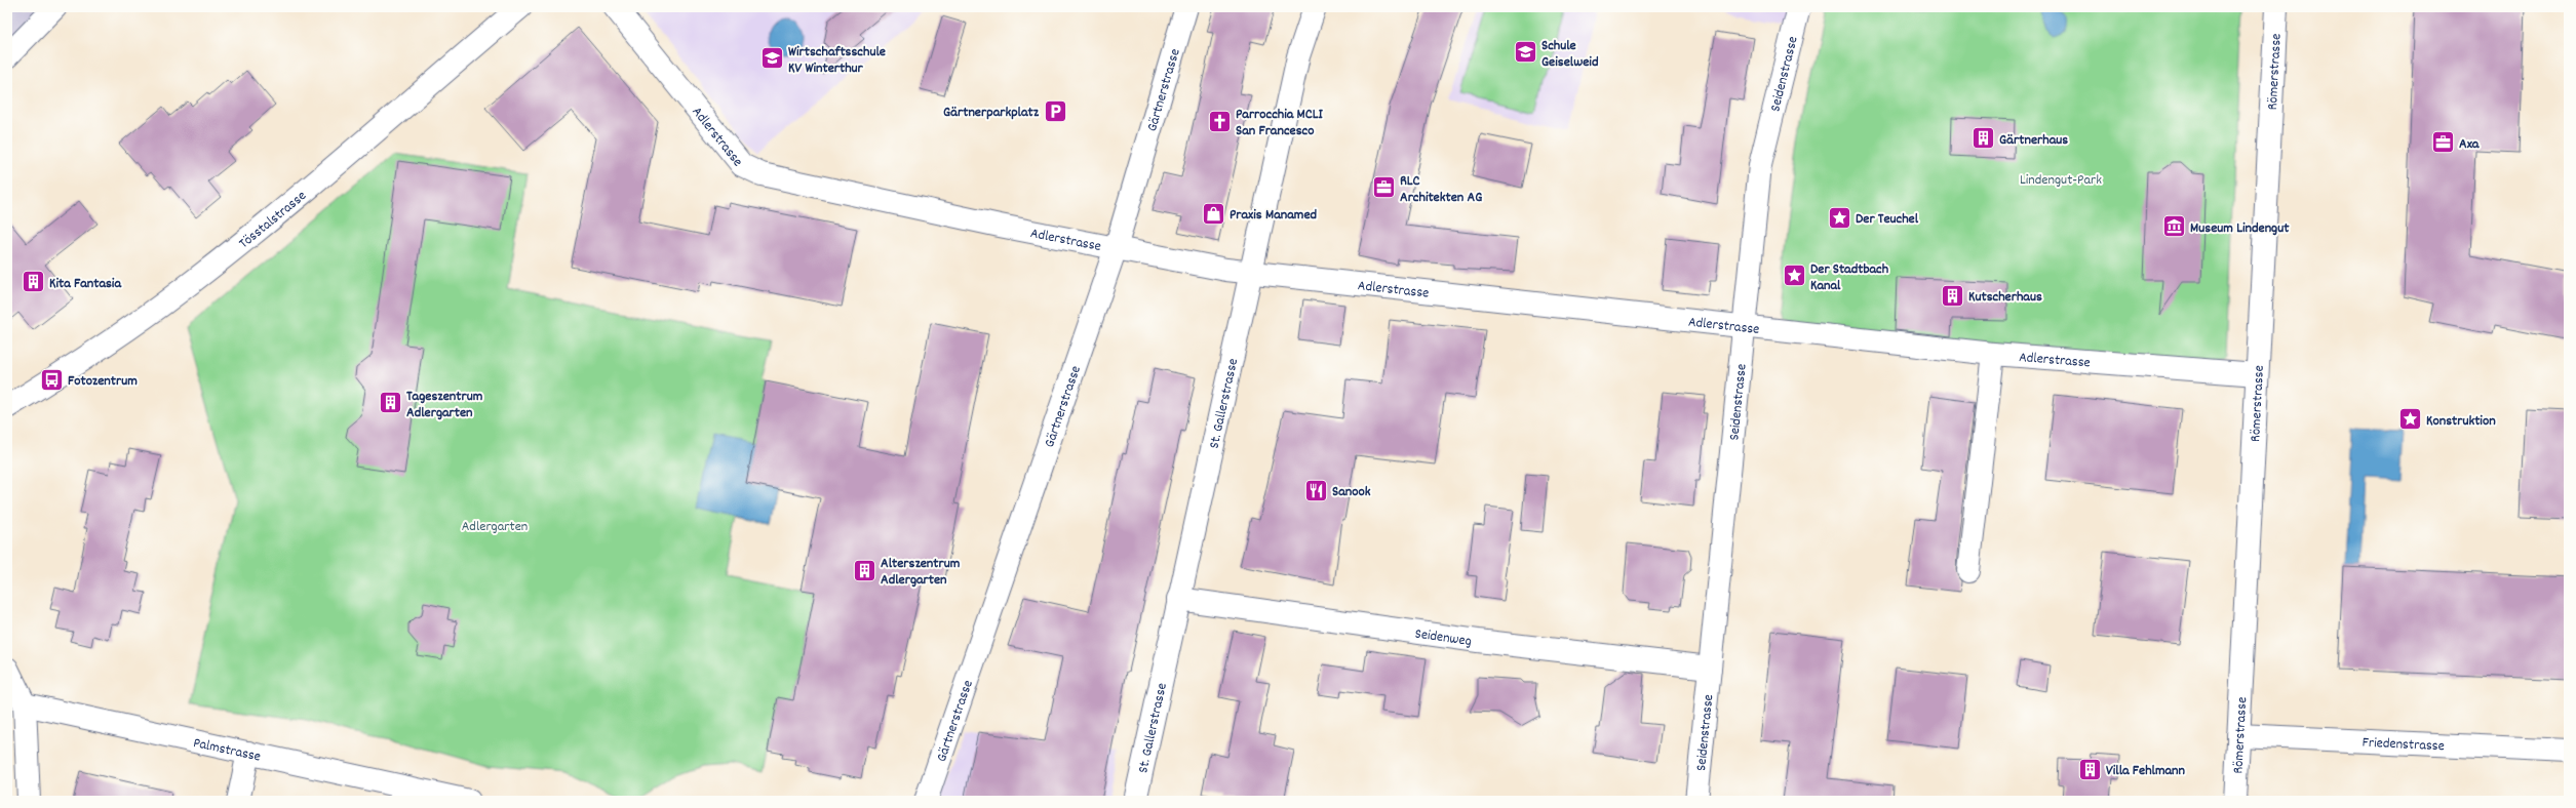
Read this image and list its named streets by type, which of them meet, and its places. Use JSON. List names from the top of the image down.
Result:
{
  "streets": {
    "street": [
      "Römerstrasse",
      "Seidenstrasse",
      "Gärtnerstrasse",
      "Adlerstrasse",
      "Tösstalstrasse",
      "St. Gallerstrasse",
      "Seidenweg",
      "Friedenstrasse",
      "Palmstrasse"
    ]
  },
  "crossings": [
    ["Römerstrasse", "Adlerstrasse"],
    ["Römerstrasse", "Friedenstrasse"],
    ["Seidenstrasse", "Adlerstrasse"],
    ["Seidenstrasse", "Seidenweg"],
    ["Gärtnerstrasse", "Adlerstrasse"],
    ["Adlerstrasse", "St. Gallerstrasse"],
    ["St. Gallerstrasse", "Seidenweg"]
  ],
  "parks": ["Lindengut-Park", "Adlergarten"],
  "places": {
    "school or university": ["Schule Geiselweid", "Wirtschaftsschule KV Winterthur"],
    "parking": ["Gärtnerparkplatz"],
    "church": ["Parrocchia MCLI San Francesco"],
    "building": [
      "Gärtnerhaus",
      "Kita Fantasia",
      "Kutscherhaus",
      "Tageszentrum Adlergarten",
      "Alterszentrum Adlergarten",
      "Villa Fehlmann"
    ],
    "office": ["Axa", "RLC Architekten AG"],
    "shop": ["Praxis Manamed"],
    "place": ["Der Teuchel", "Der Stadtbach Kanal", "Konstruktion"],
    "museum": ["Museum Lindengut"],
    "bus stop": ["Fotozentrum"],
    "restaurant": ["Sanook"]
  }
}
